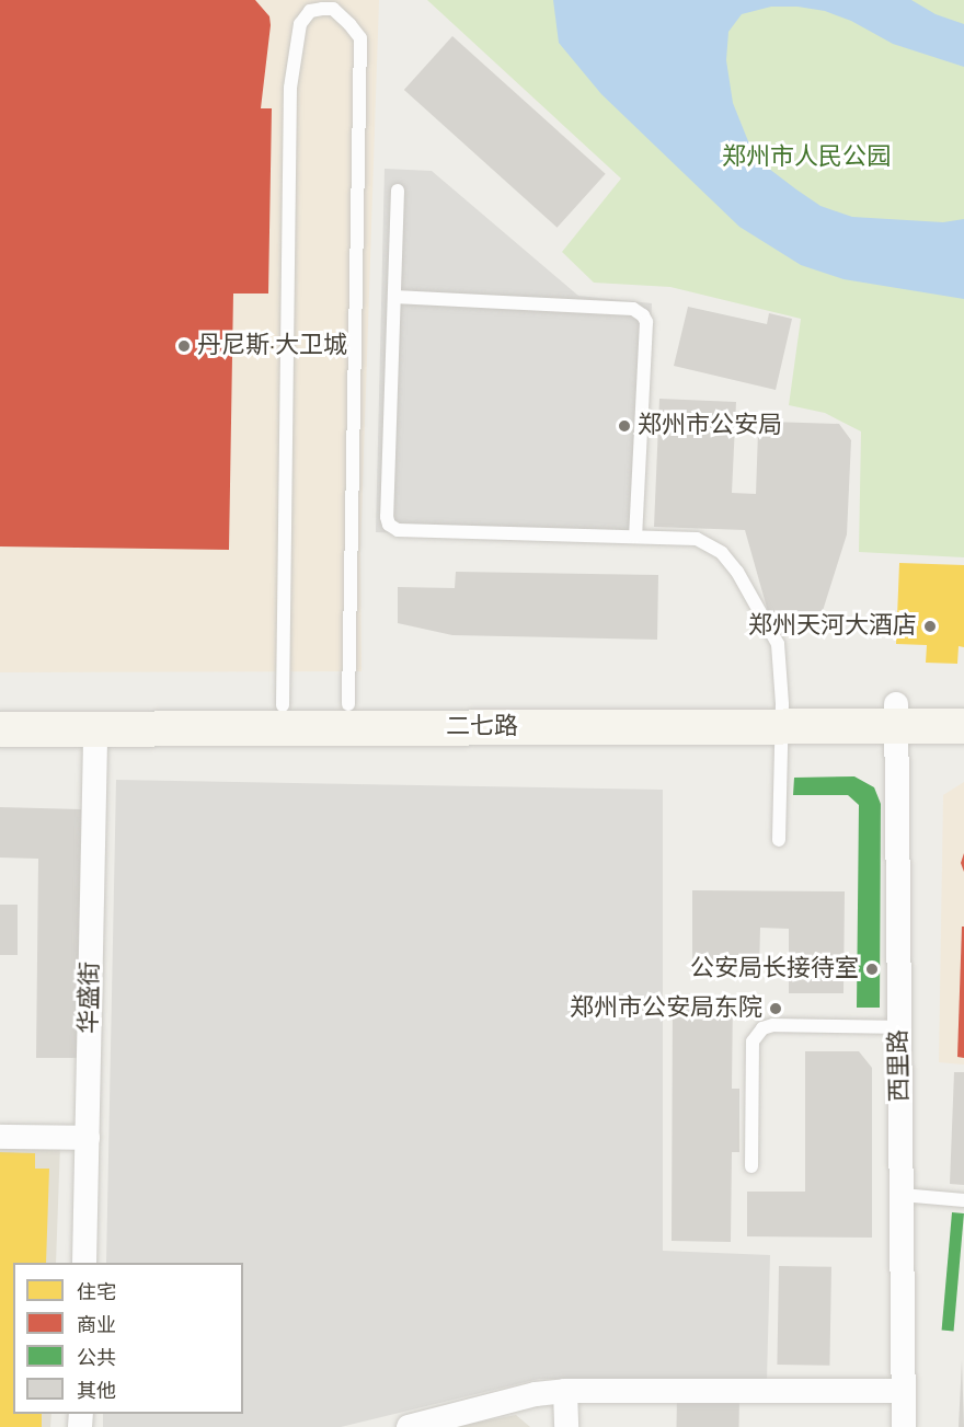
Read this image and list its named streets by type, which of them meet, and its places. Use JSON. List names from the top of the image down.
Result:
{
  "streets": {
    "main road": ["二七路"],
    "street": ["华盛街", "西里路"]
  },
  "crossings": [
    ["二七路", "华盛街"],
    ["二七路", "西里路"]
  ],
  "parks": ["郑州市人民公园"],
  "places": [
    "丹尼斯·大卫城",
    "郑州市公安局",
    "郑州天河大酒店",
    "公安局长接待室",
    "郑州市公安局东院"
  ],
  "legend": [
    "住宅",
    "商业",
    "公共",
    "其他"
  ]
}
